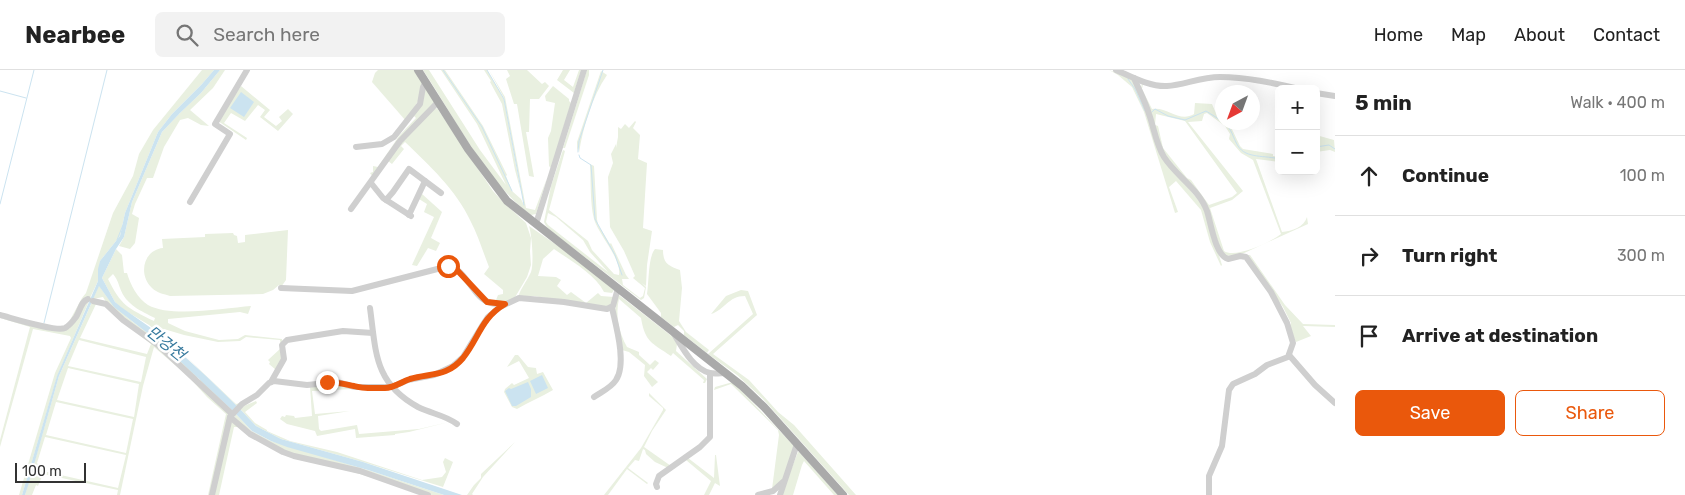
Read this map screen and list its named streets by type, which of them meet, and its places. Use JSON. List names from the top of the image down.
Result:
{
  "water": ["만겅천"],
  "scale_bar": "100 m",
  "north": "bottom left",
  "page": {
    "header": "Nearbee",
    "search": "Search here",
    "nav": [
      "Home",
      "Map",
      "About",
      "Contact"
    ],
    "heading": ["5 min", "Walk · 400 m"],
    "map_buttons": ["+", "−"],
    "list": [
      ["Continue", "100 m"],
      ["Turn right", "300 m"],
      "Arrive at destination"
    ],
    "buttons": ["Save", "Share"],
    "scale": "100 m"
  }
}
